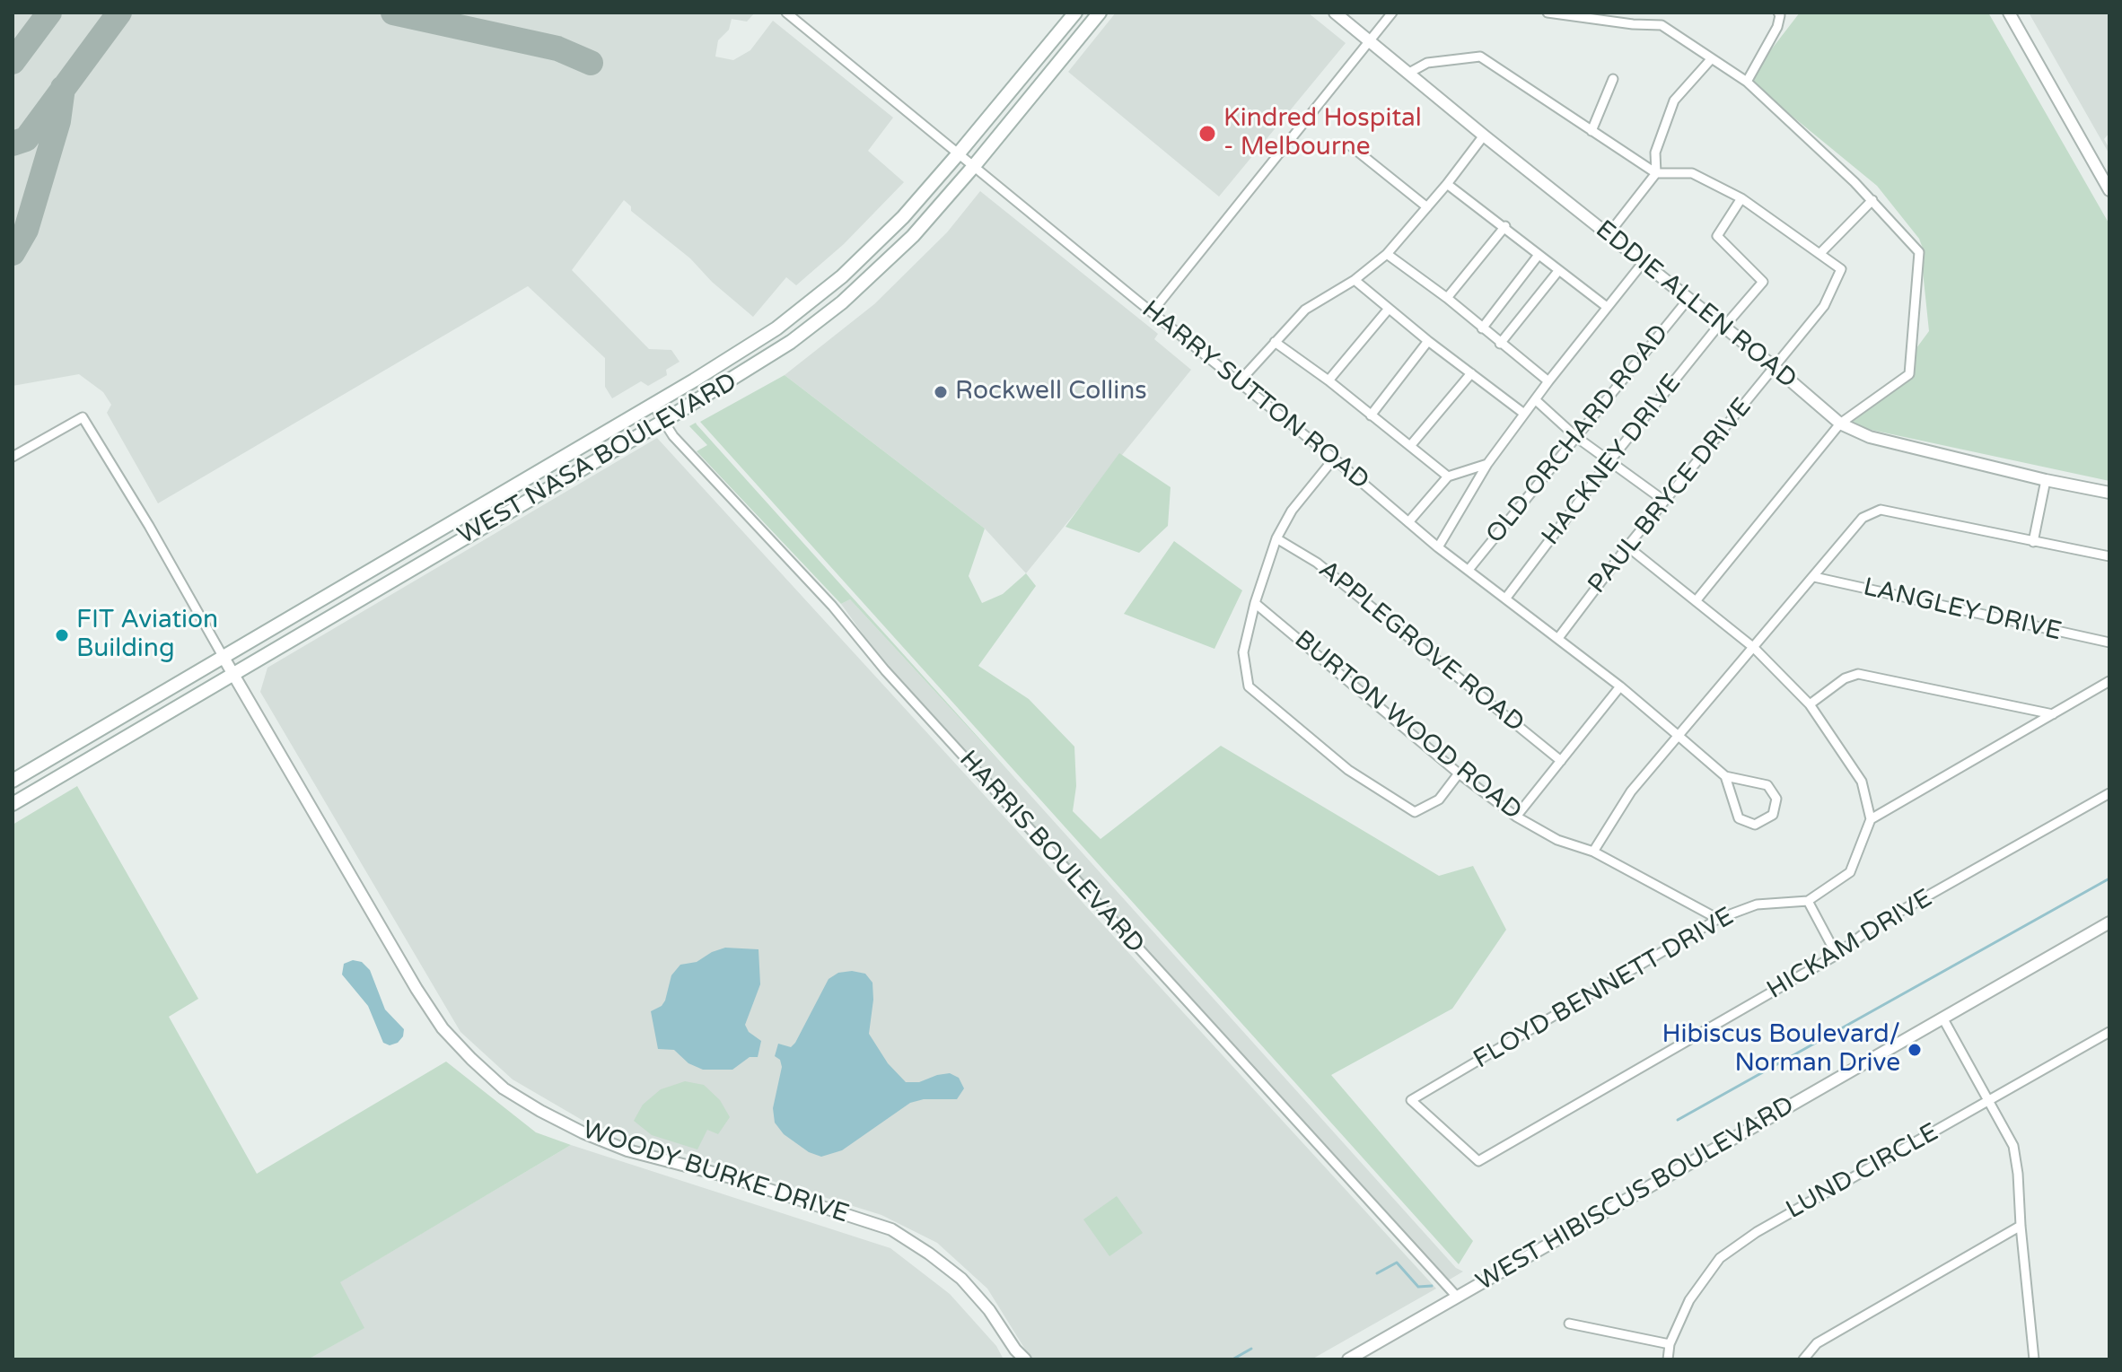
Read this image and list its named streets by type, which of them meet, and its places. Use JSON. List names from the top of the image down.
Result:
{
  "streets": {
    "main road": ["WEST NASA BOULEVARD"],
    "street": [
      "EDDIE ALLEN ROAD",
      "HARRY SUTTON ROAD",
      "OLD ORCHARD ROAD",
      "HACKNEY DRIVE",
      "PAUL BRYCE DRIVE",
      "LANGLEY DRIVE",
      "APPLEGROVE ROAD",
      "BURTON WOOD ROAD",
      "HARRIS BOULEVARD",
      "HICKAM DRIVE",
      "FLOYD BENNETT DRIVE",
      "LUND CIRCLE",
      "WOODY BURKE DRIVE",
      "WEST HIBISCUS BOULEVARD"
    ]
  },
  "crossings": [
    ["EDDIE ALLEN ROAD", "OLD ORCHARD ROAD"],
    ["EDDIE ALLEN ROAD", "HACKNEY DRIVE"],
    ["EDDIE ALLEN ROAD", "PAUL BRYCE DRIVE"],
    ["HARRY SUTTON ROAD", "OLD ORCHARD ROAD"],
    ["HARRY SUTTON ROAD", "WEST NASA BOULEVARD"],
    ["HARRY SUTTON ROAD", "HACKNEY DRIVE"],
    ["HARRY SUTTON ROAD", "PAUL BRYCE DRIVE"],
    ["WEST NASA BOULEVARD", "HARRIS BOULEVARD"],
    ["WEST NASA BOULEVARD", "WOODY BURKE DRIVE"],
    ["HACKNEY DRIVE", "PAUL BRYCE DRIVE"],
    ["BURTON WOOD ROAD", "FLOYD BENNETT DRIVE"],
    ["HARRIS BOULEVARD", "WEST HIBISCUS BOULEVARD"],
    ["HICKAM DRIVE", "FLOYD BENNETT DRIVE"]
  ],
  "places": [
    "Kindred Hospital - Melbourne",
    "Rockwell Collins",
    "FIT Aviation Building",
    "Hibiscus Boulevard/ Norman Drive"
  ]
}
